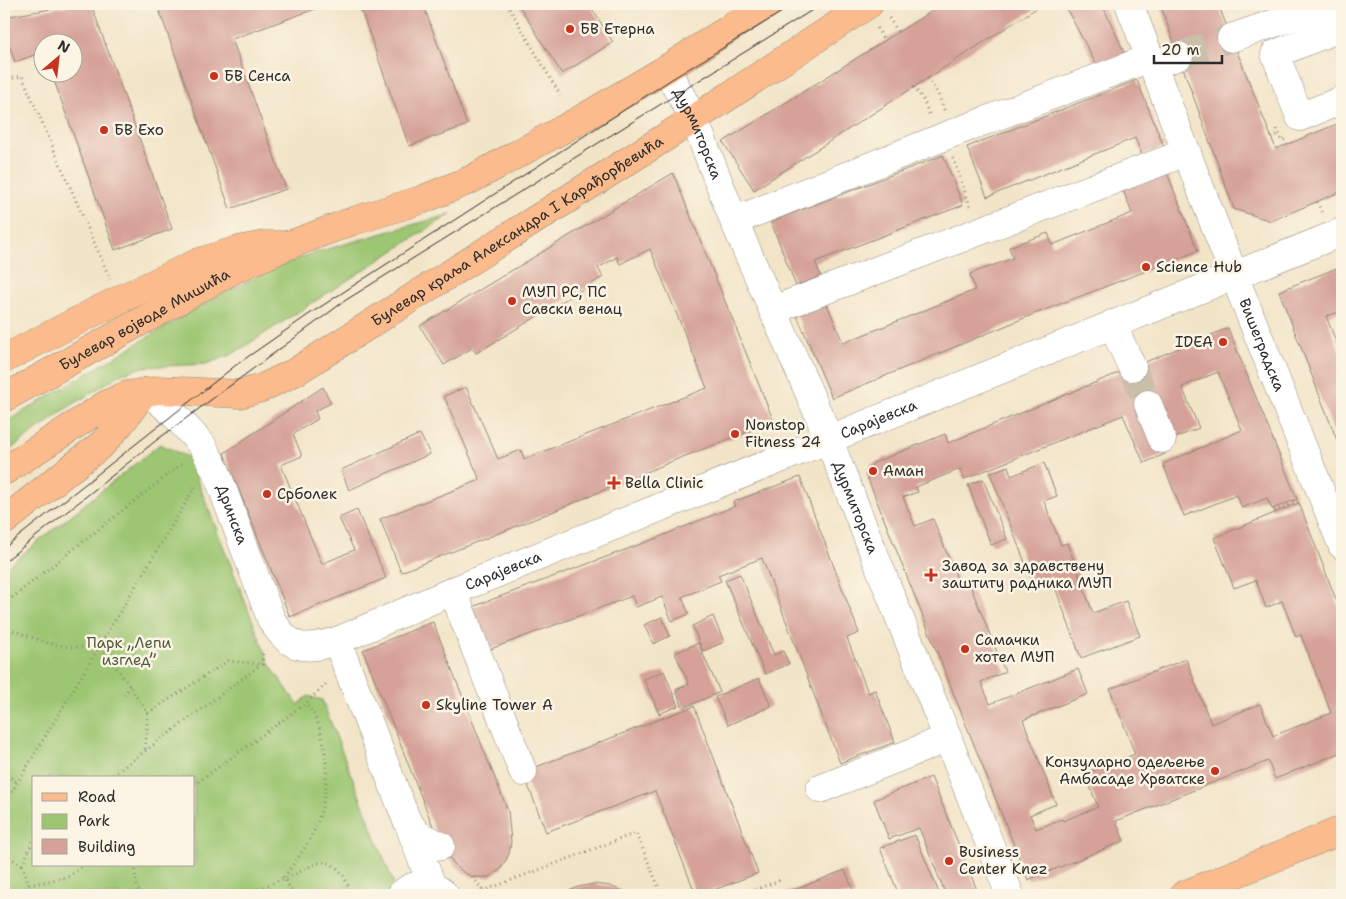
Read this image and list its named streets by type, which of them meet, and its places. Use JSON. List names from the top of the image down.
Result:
{
  "streets": {
    "main road": ["Булевар краља Александра I Карађорђевића", "Булевар војводе Мишића"],
    "street": [
      "Дурмиторска",
      "Вишеградска",
      "Сарајевска",
      "Дринска"
    ]
  },
  "crossings": [
    ["Дурмиторска", "Булевар краља Александра I Карађорђевића"],
    ["Дурмиторска", "Сарајевска"],
    ["Булевар краља Александра I Карађорђевића", "Дринска"],
    ["Вишеградска", "Сарајевска"],
    ["Сарајевска", "Дринска"]
  ],
  "parks": ["Парк „Лепи изглед”"],
  "places": {
    "other": [
      "БВ Етерна",
      "БВ Сенса",
      "БВ Ехо",
      "Science Hub",
      "МУП РС, ПС Савски венац",
      "IDEA",
      "Nonstop Fitness 24",
      "Аман",
      "Срболек",
      "Самачки хотел МУП",
      "Skyline Tower A",
      "Конзуларно одељење Амбасаде Хрватске",
      "Business Center Knez"
    ],
    "health": ["Bella Clinic", "Завод за здравствену заштиту радника МУП"]
  },
  "legend": ["Road", "Park", "Building"],
  "scale_bar": "20 m",
  "north": "top right"
}
